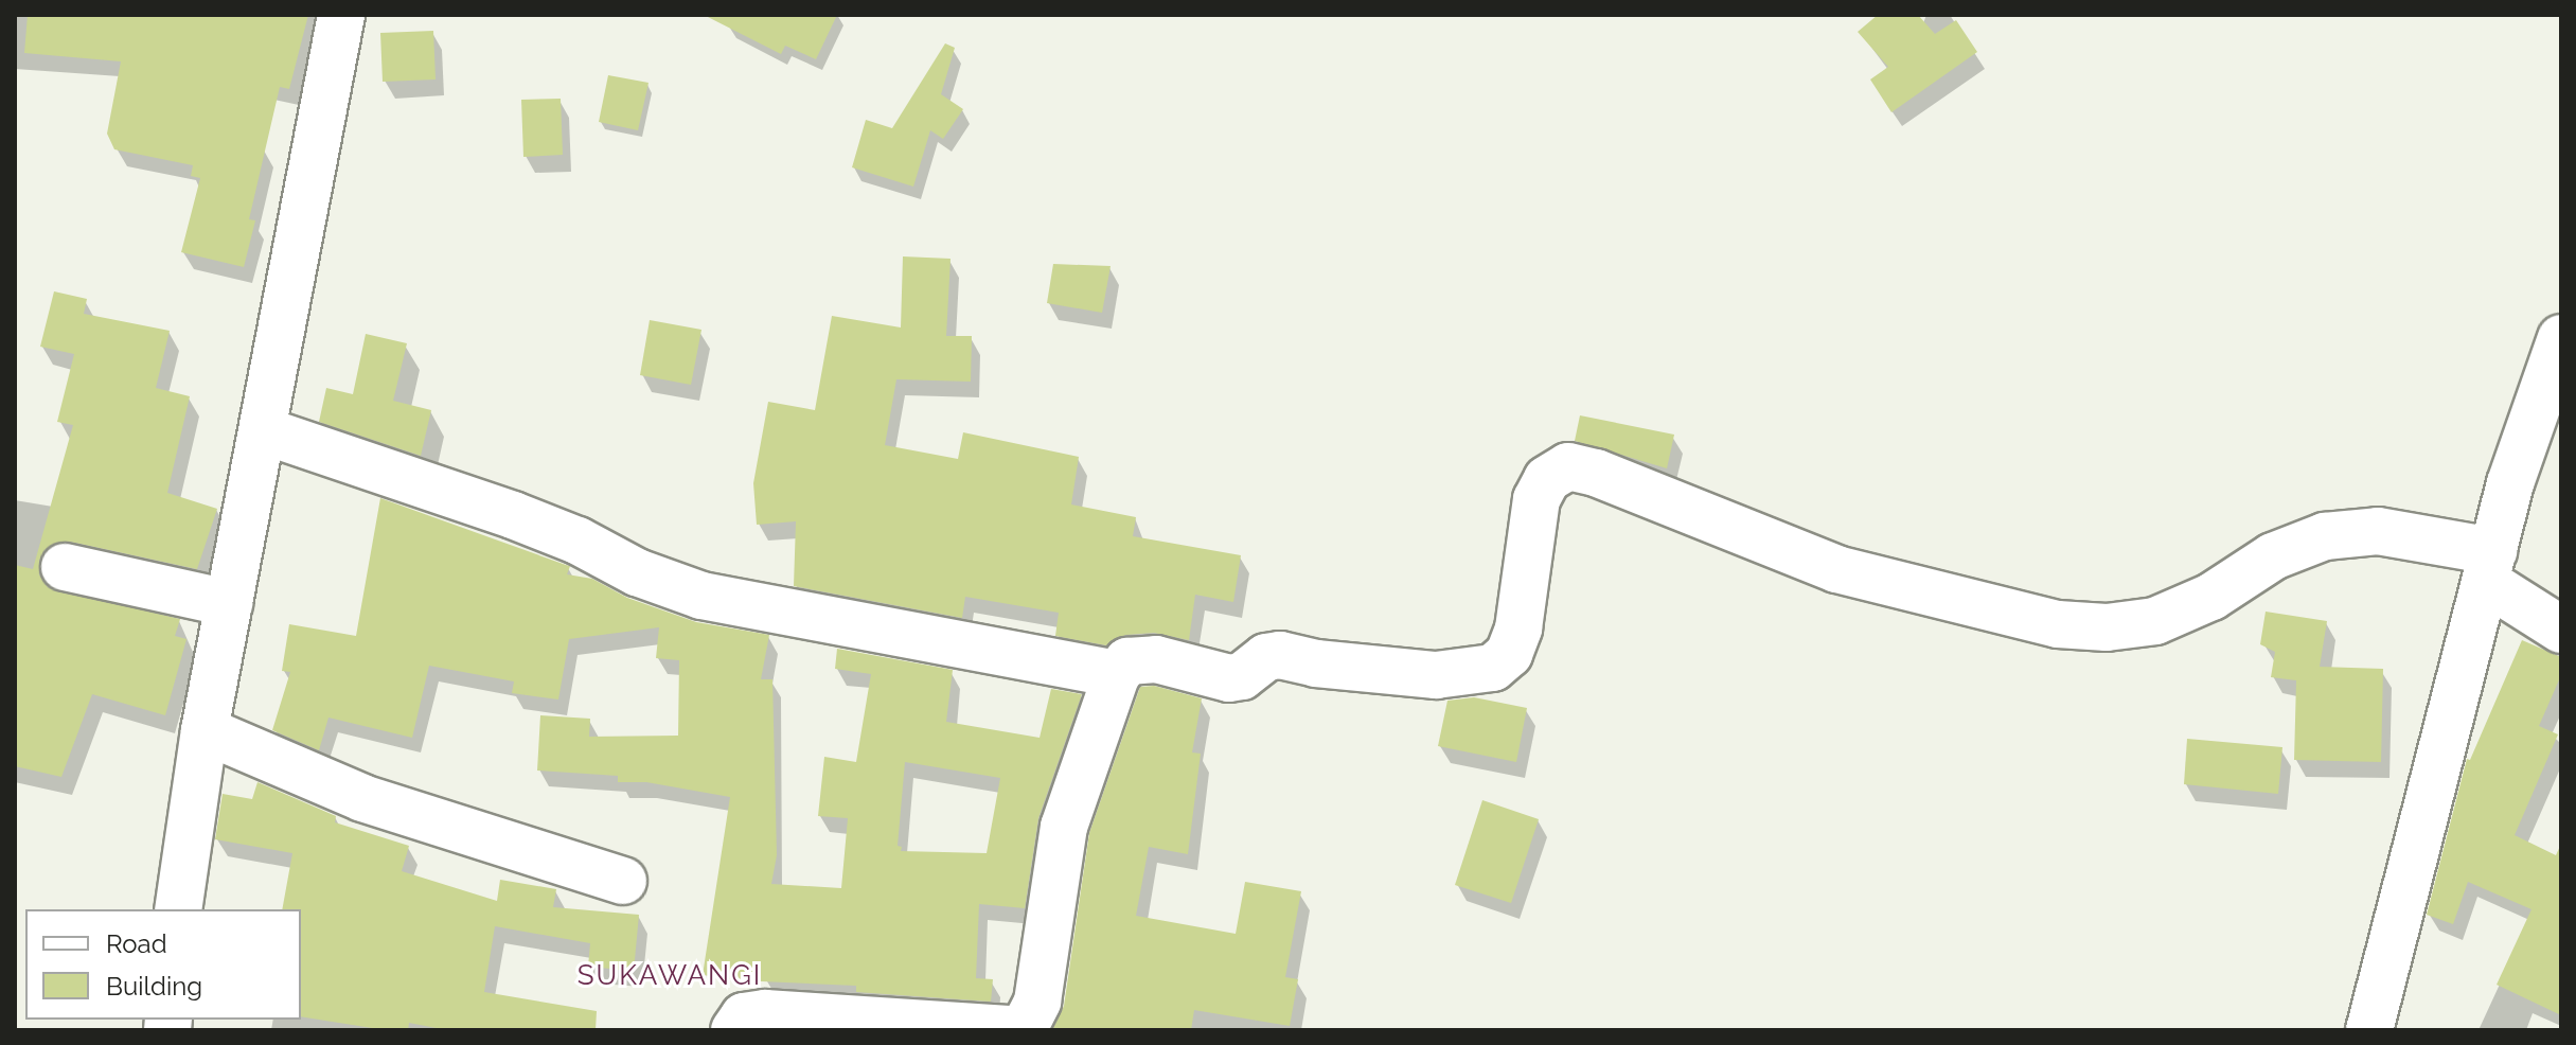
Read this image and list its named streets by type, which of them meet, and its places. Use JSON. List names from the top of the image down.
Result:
{
  "districts": ["SUKAWANGI"],
  "legend": ["Road", "Building"]
}
